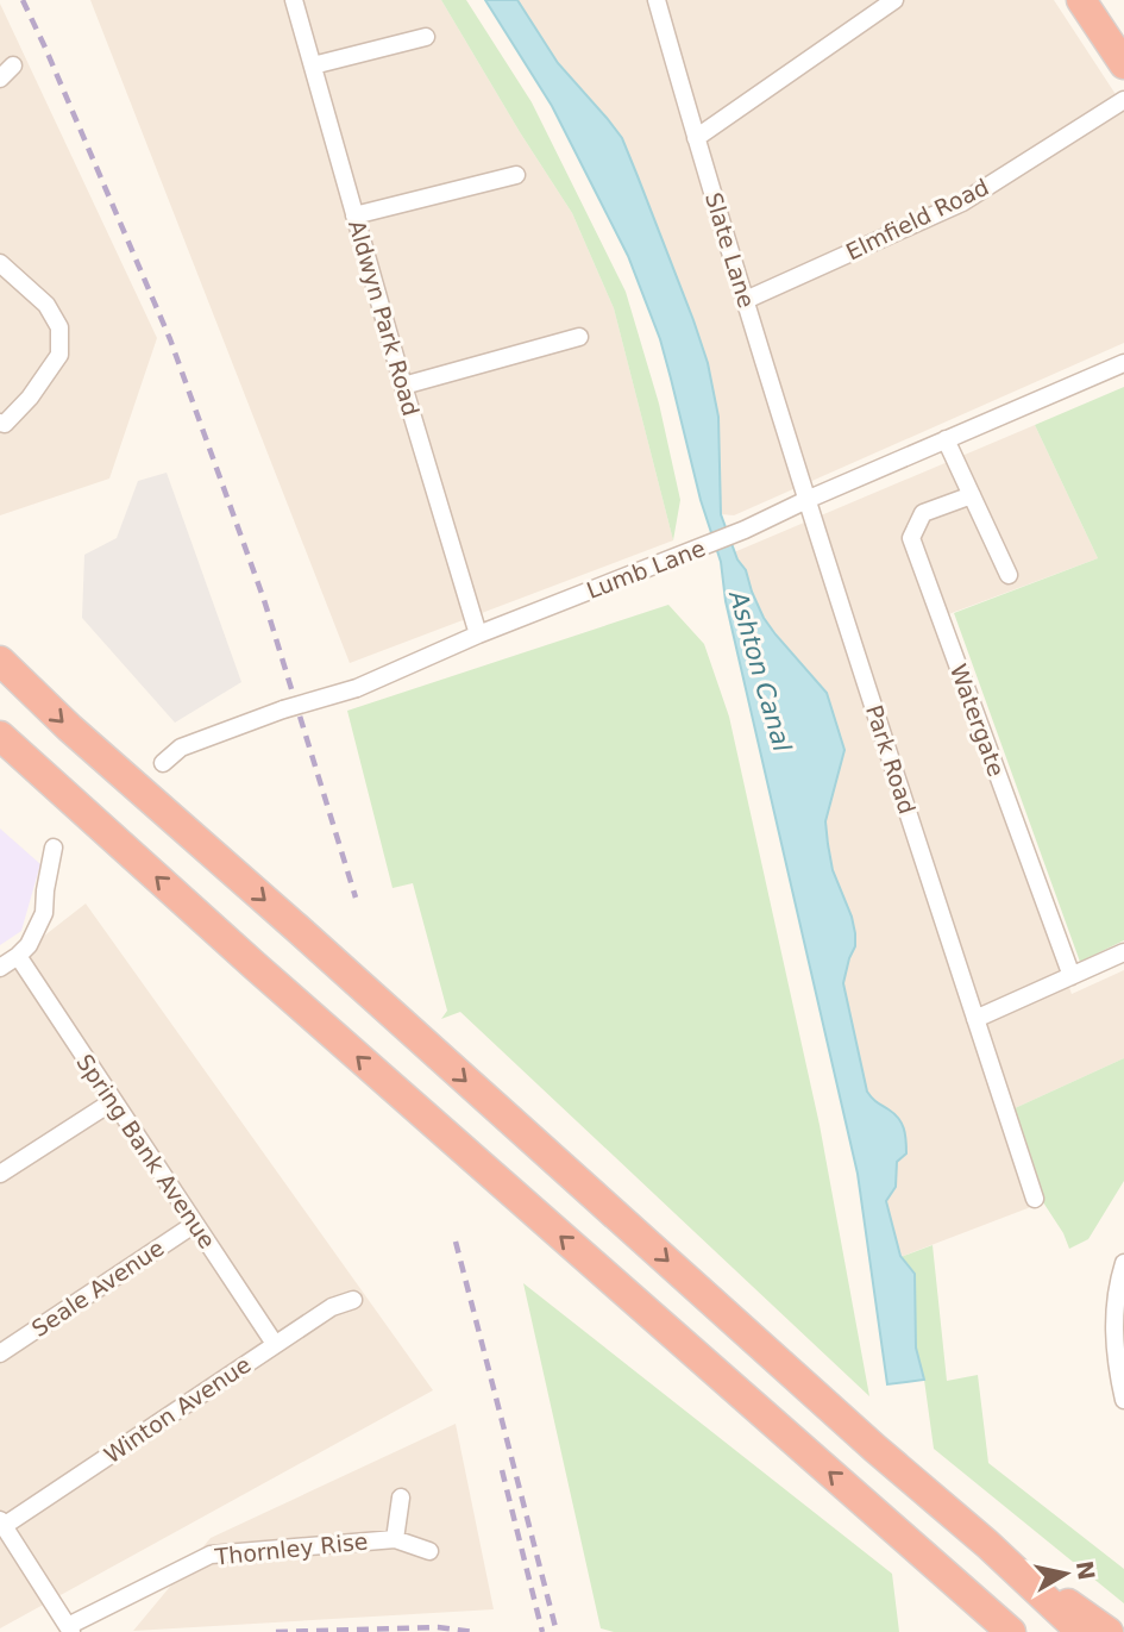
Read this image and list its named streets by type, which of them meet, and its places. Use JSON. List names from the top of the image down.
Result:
{
  "streets": {
    "street": [
      "Elmfield Road",
      "Slate Lane",
      "Aldwyn Park Road",
      "Lumb Lane",
      "Watergate",
      "Park Road",
      "Spring Bank Avenue",
      "Seale Avenue",
      "Winton Avenue",
      "Thornley Rise"
    ]
  },
  "crossings": [
    ["Elmfield Road", "Slate Lane"],
    ["Slate Lane", "Lumb Lane"],
    ["Slate Lane", "Park Road"],
    ["Aldwyn Park Road", "Lumb Lane"],
    ["Lumb Lane", "Park Road"],
    ["Spring Bank Avenue", "Seale Avenue"],
    ["Spring Bank Avenue", "Winton Avenue"]
  ],
  "water": ["Ashton Canal"],
  "north": "right"
}
